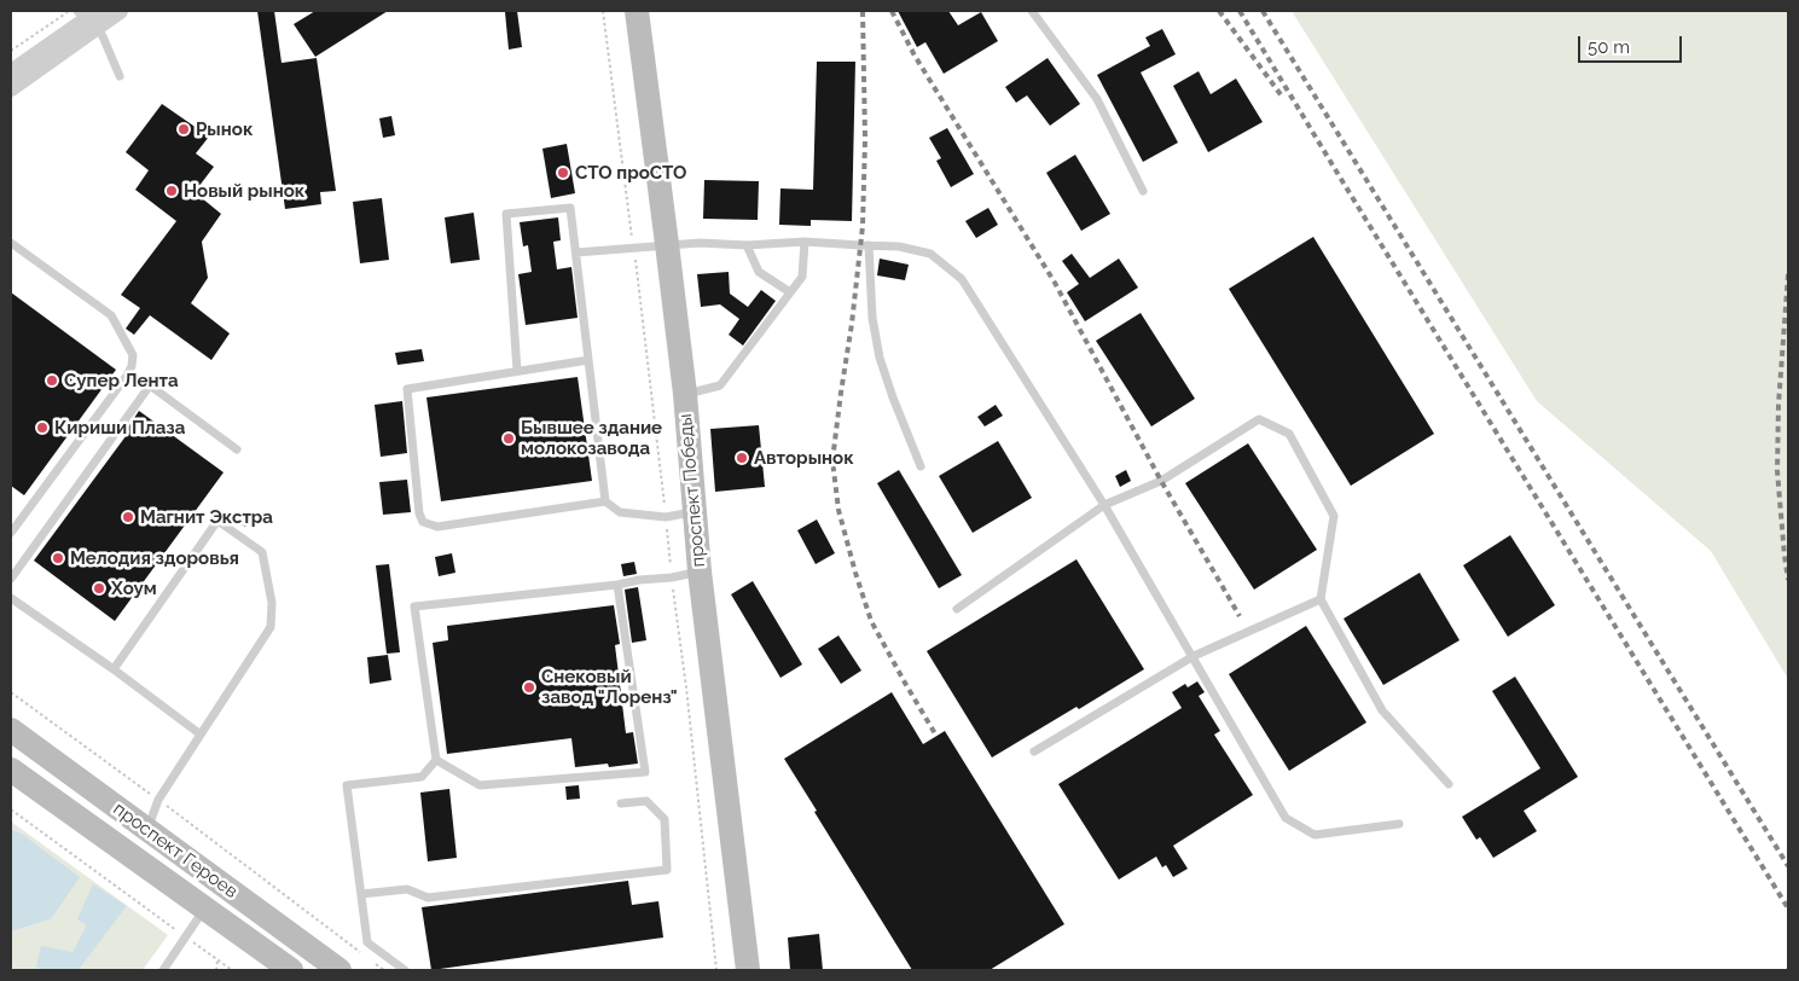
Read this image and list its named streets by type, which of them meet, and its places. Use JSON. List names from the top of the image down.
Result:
{
  "streets": {
    "main road": ["проспект Победы", "проспект Героев"]
  },
  "places": [
    "Рынок",
    "СТО проСТО",
    "Новый рынок",
    "Супер Лента",
    "Кириши Плаза",
    "Бывшее здание молокозавода",
    "Авторынок",
    "Магнит Экстра",
    "Мелодия здоровья",
    "Хоум",
    "Снековый завод \"Лоренз\""
  ],
  "scale_bar": "50 m"
}
